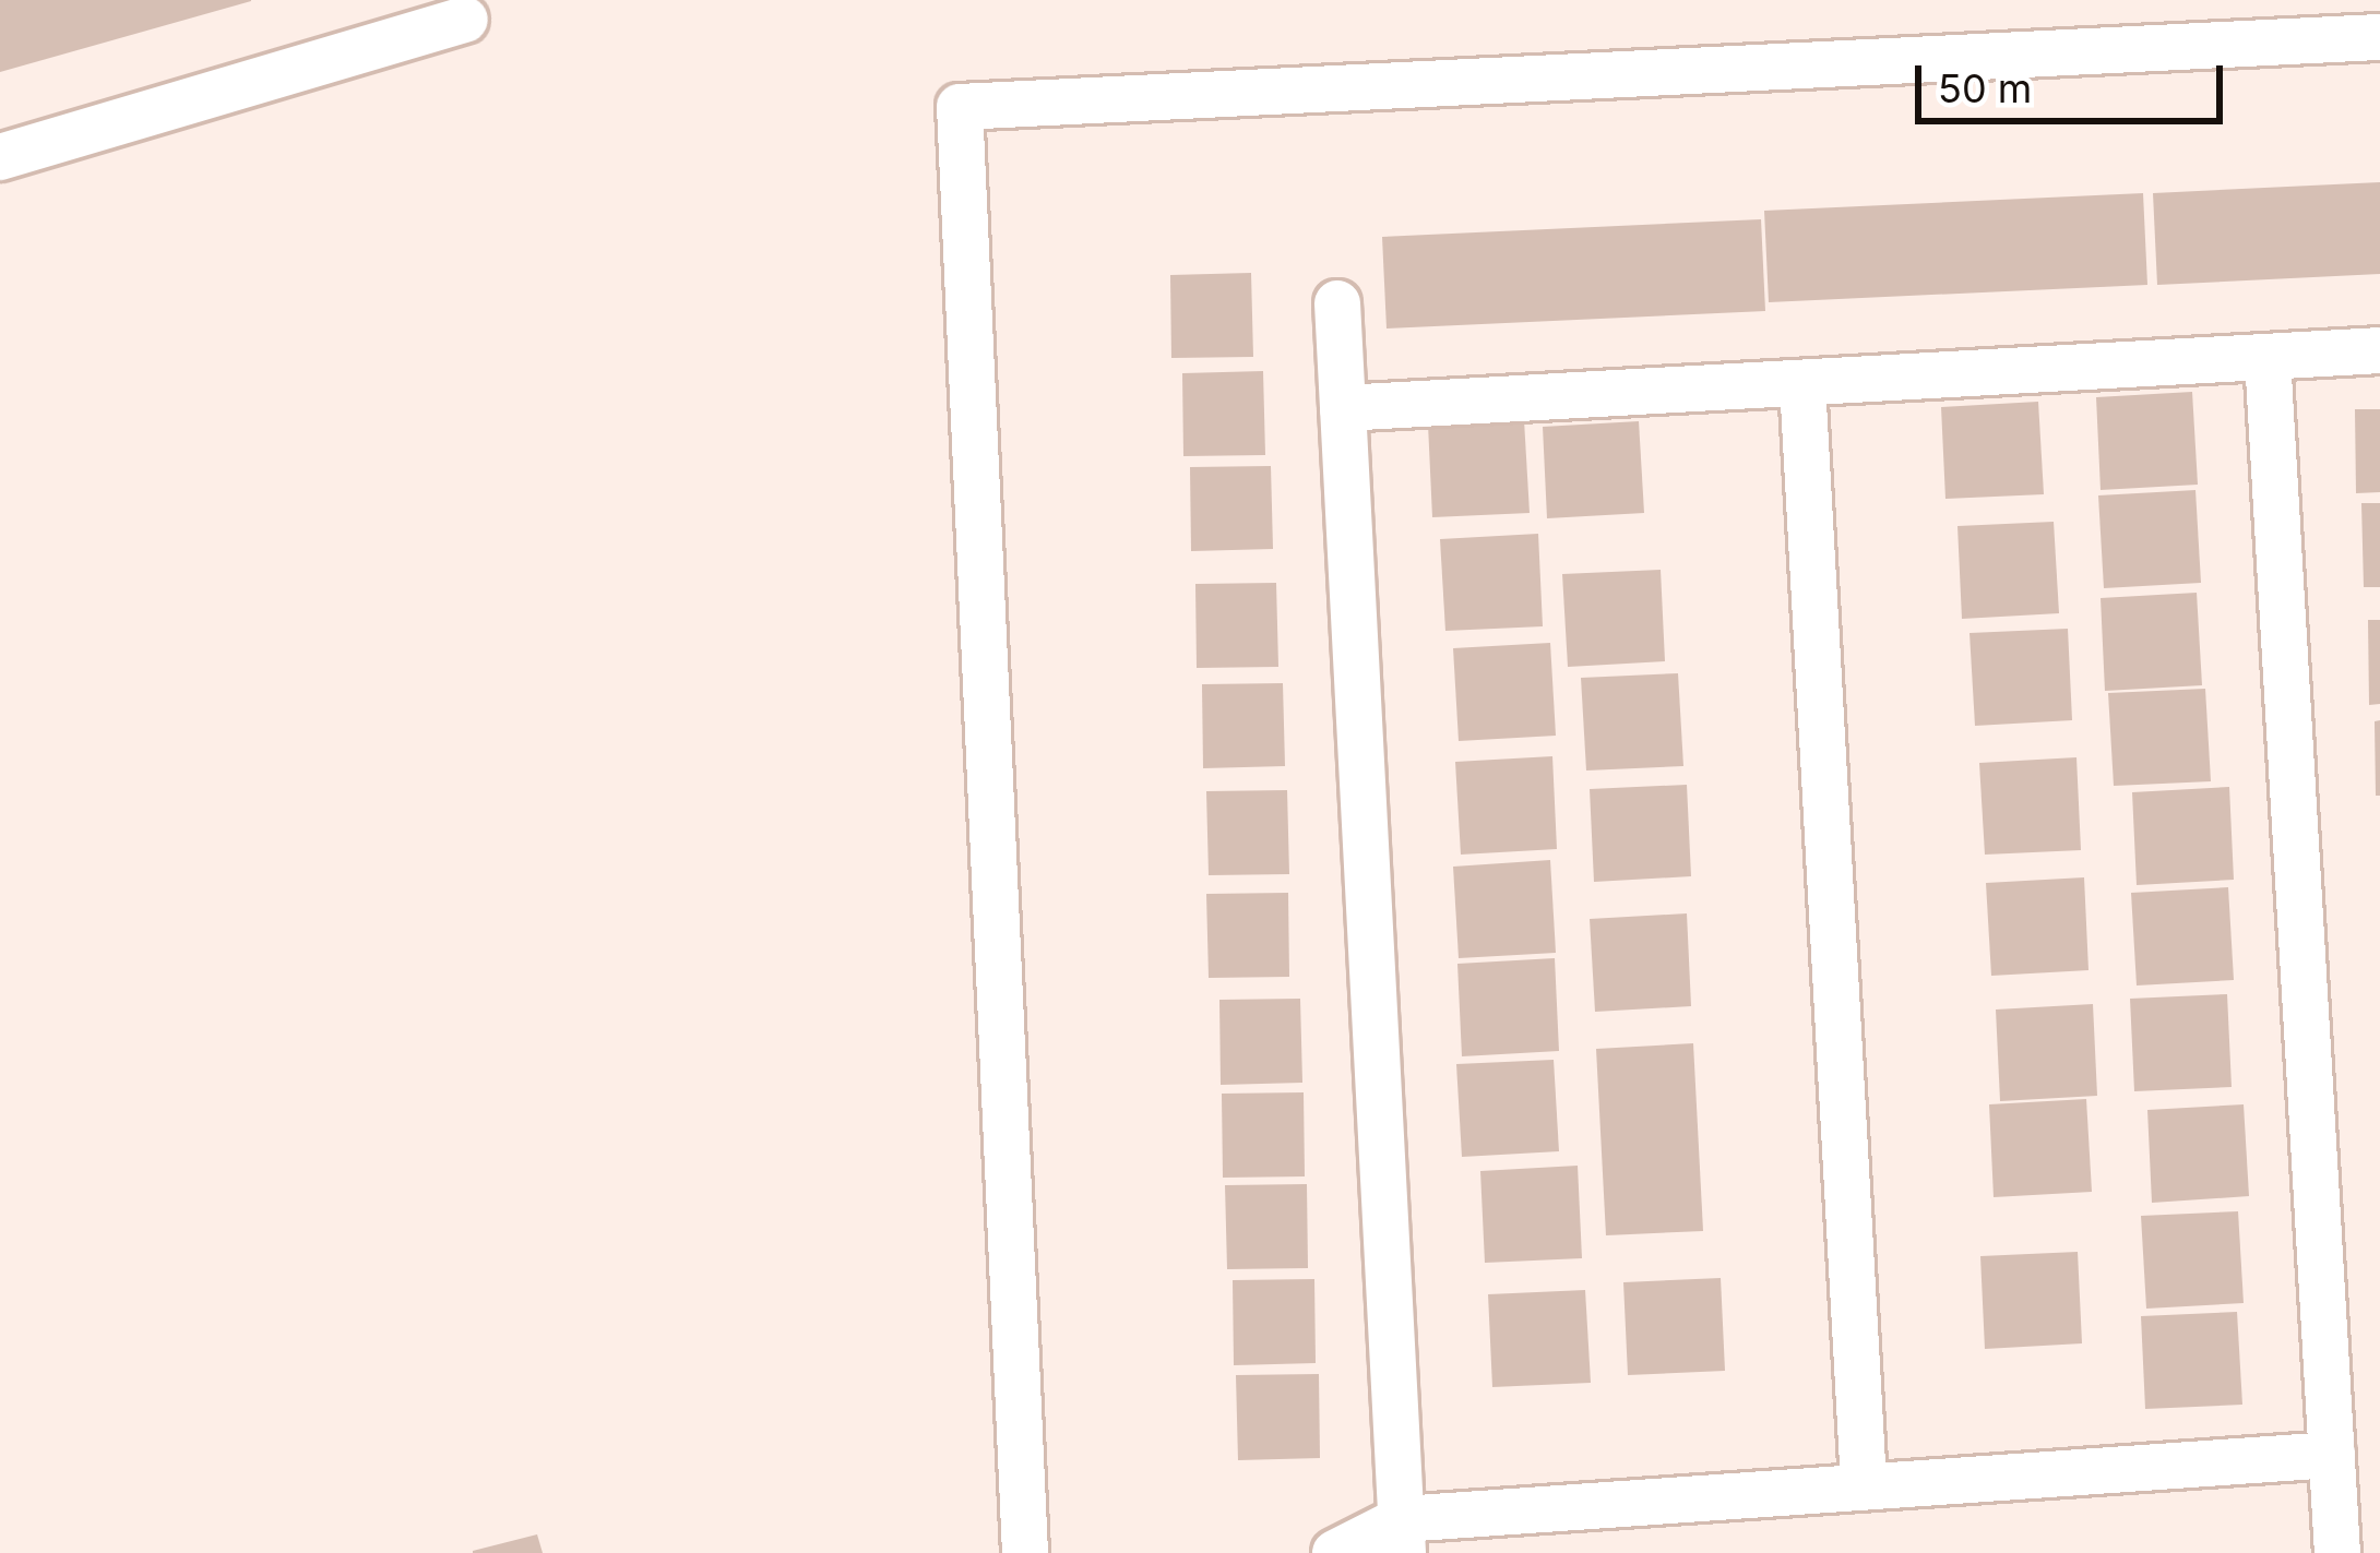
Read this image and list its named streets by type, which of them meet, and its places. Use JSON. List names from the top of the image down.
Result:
{
  "scale_bar": "50 m"
}
